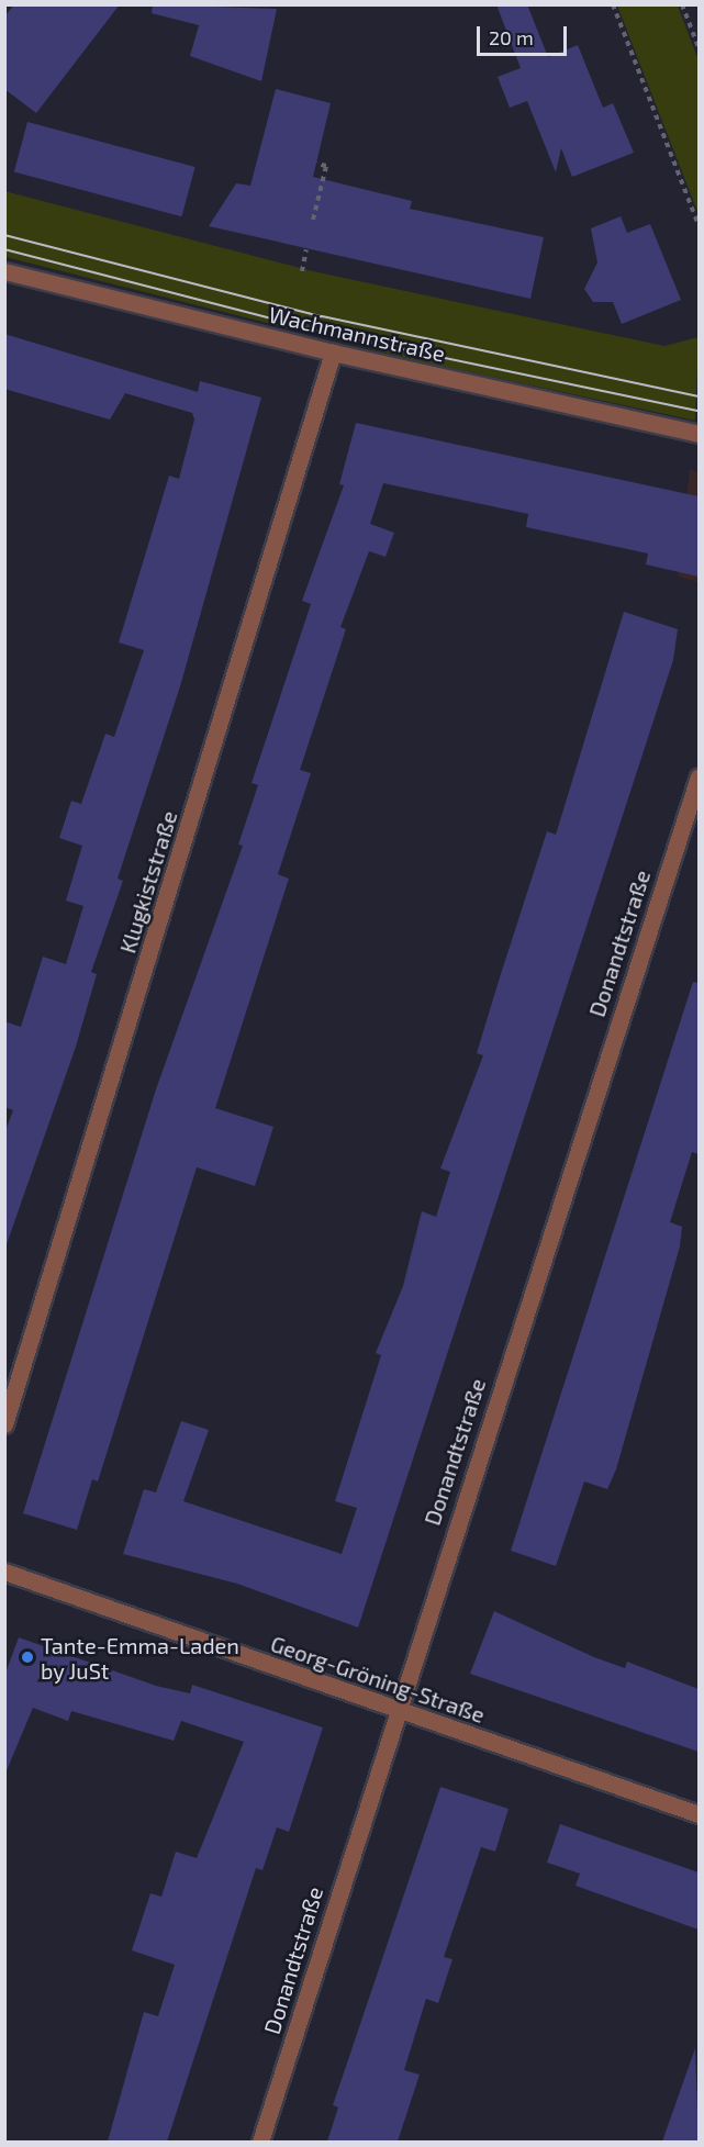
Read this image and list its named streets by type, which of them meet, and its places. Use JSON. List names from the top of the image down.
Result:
{
  "streets": {
    "street": [
      "Wachmannstraße",
      "Klugkiststraße",
      "Donandtstraße",
      "Georg-Gröning-Straße"
    ]
  },
  "crossings": [
    ["Wachmannstraße", "Klugkiststraße"],
    ["Donandtstraße", "Georg-Gröning-Straße"]
  ],
  "places": ["Tante-Emma-Laden by JuSt"],
  "scale_bar": "20 m"
}
